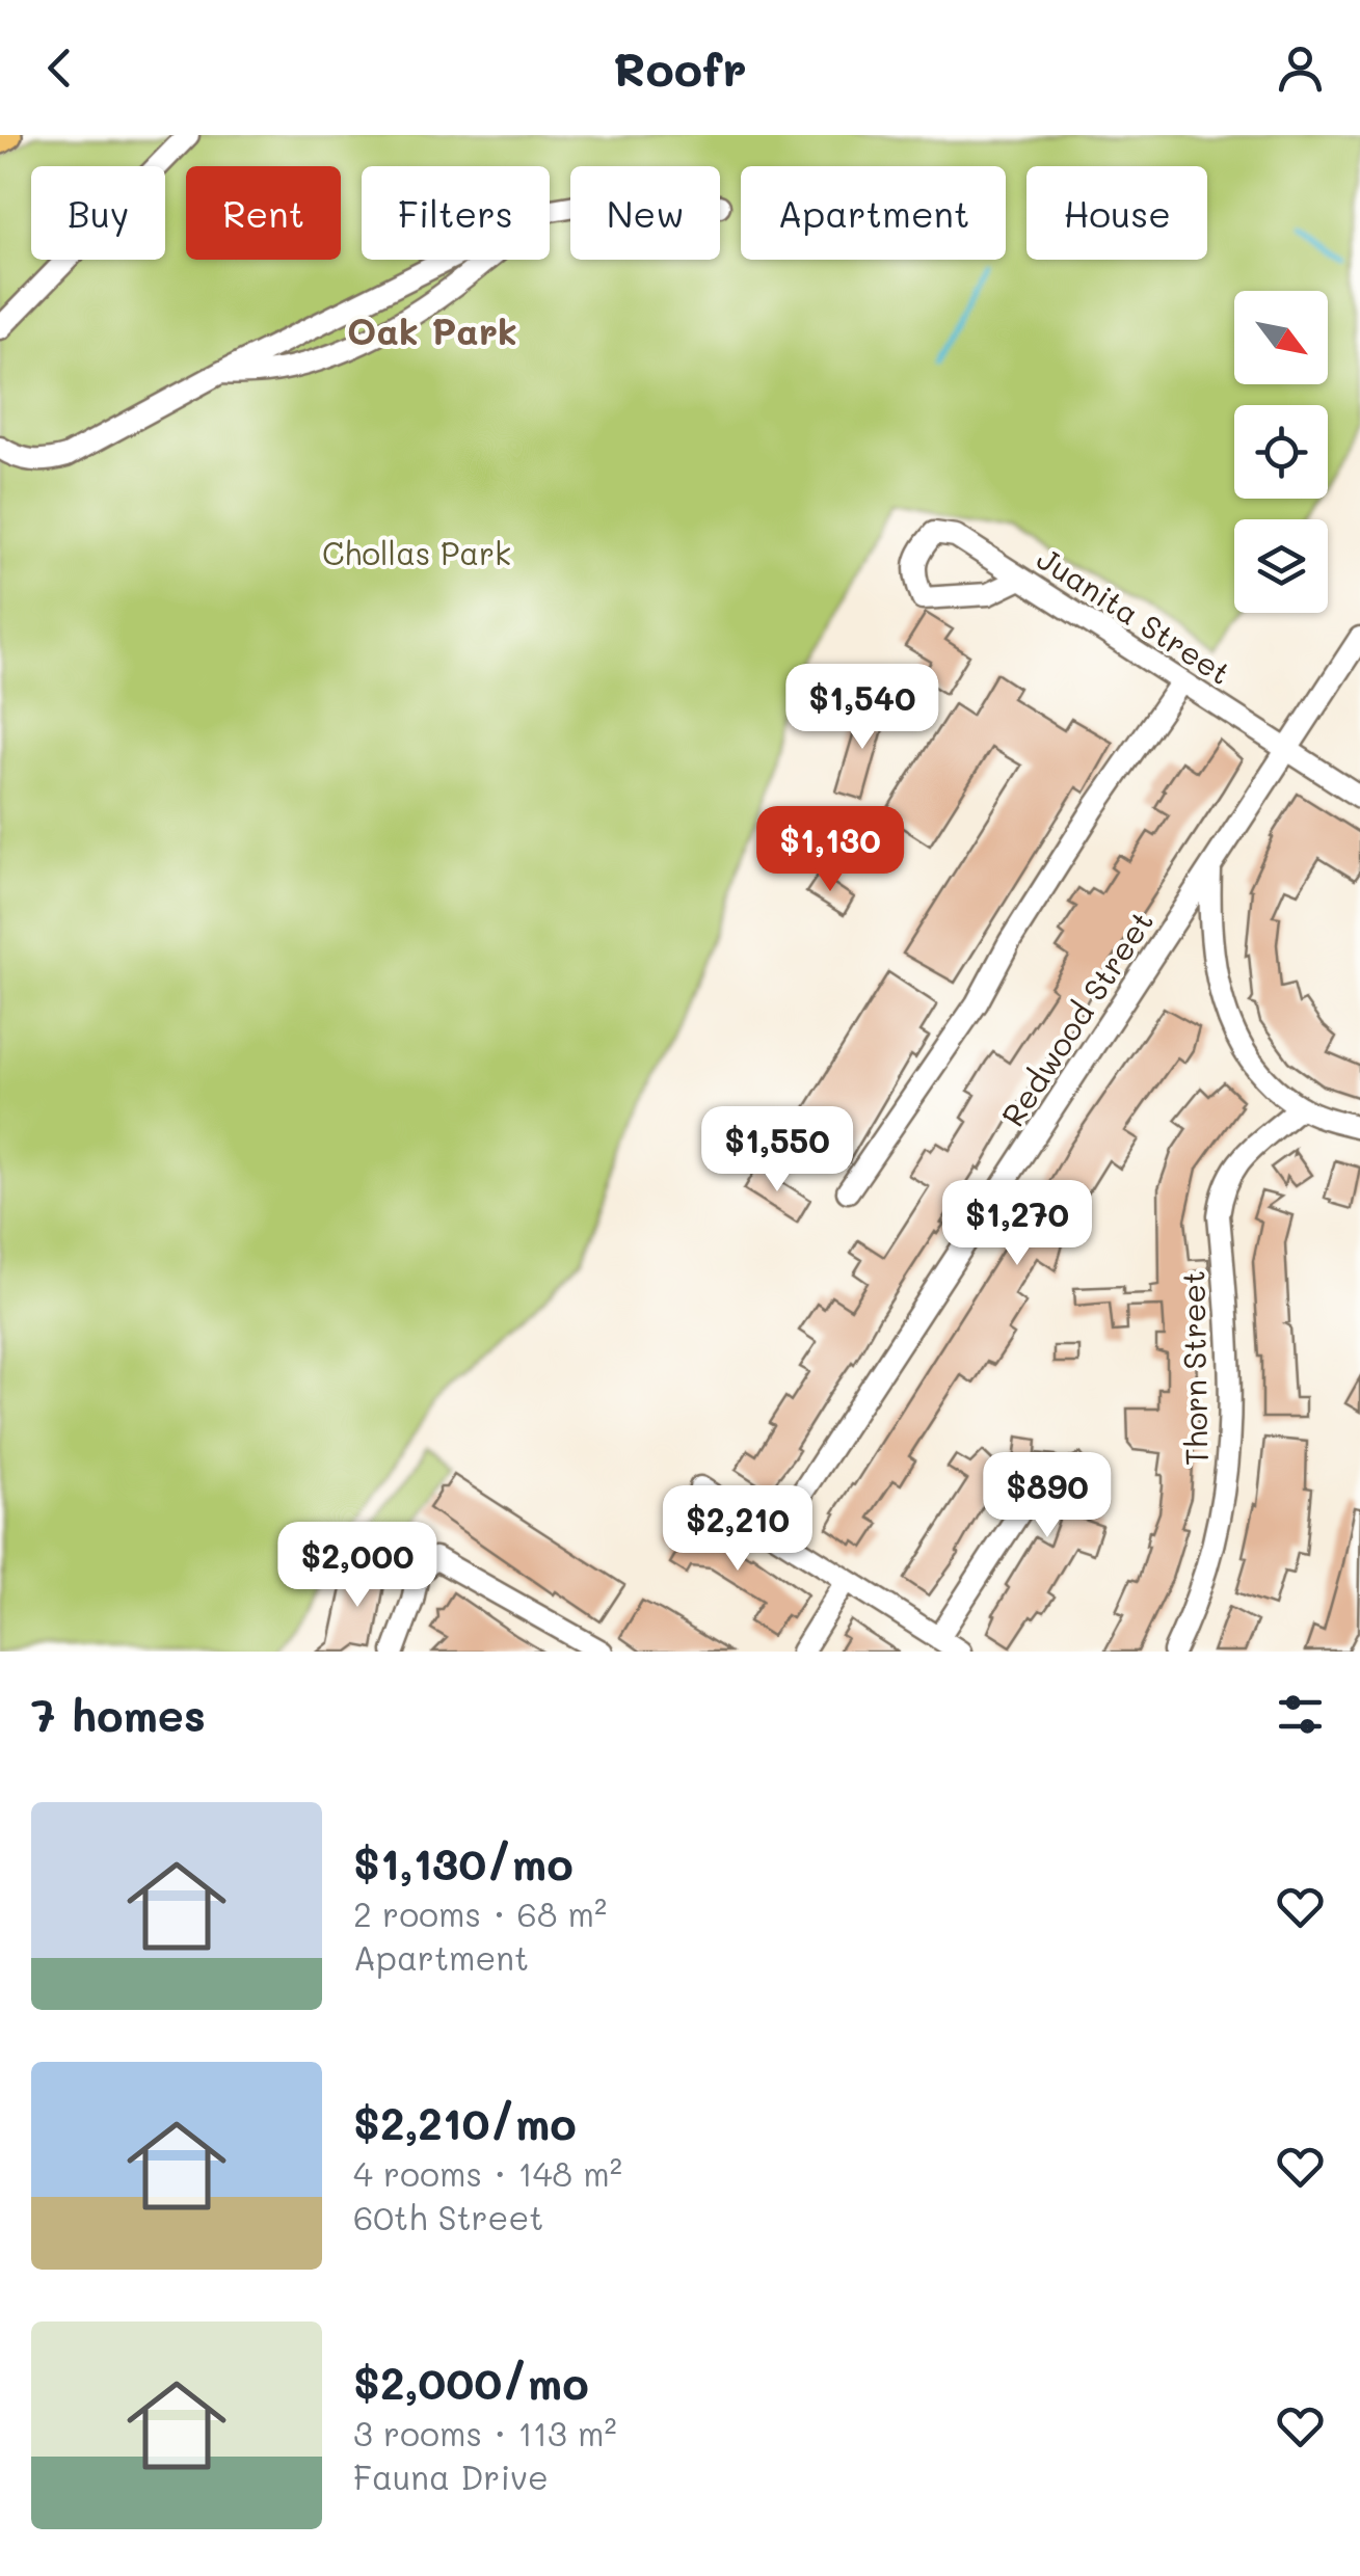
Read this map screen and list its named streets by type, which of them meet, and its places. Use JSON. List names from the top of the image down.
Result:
{
  "streets": {
    "street": ["Juanita Street", "Redwood Street", "Thorn Street"]
  },
  "crossings": [
    ["Juanita Street", "Redwood Street"]
  ],
  "districts": ["Oak Park"],
  "parks": ["Chollas Park"],
  "north": "bottom right",
  "page": {
    "header": "Roofr",
    "chip": [
      "Buy",
      "Rent",
      "Filters",
      "New",
      "Apartment",
      "House"
    ],
    "price": [
      "$1,540",
      "$1,130",
      "$1,550",
      "$1,270",
      "$890",
      "$2,210",
      "$2,000"
    ],
    "heading": "7 homes",
    "list": [
      {
        "name": "$1,130/mo",
        "note": "2 rooms · 68 m² · Apartment"
      },
      {
        "name": "$2,210/mo",
        "note": "4 rooms · 148 m² · 60th Street"
      },
      {
        "name": "$2,000/mo",
        "note": "3 rooms · 113 m² · Fauna Drive"
      }
    ]
  }
}
